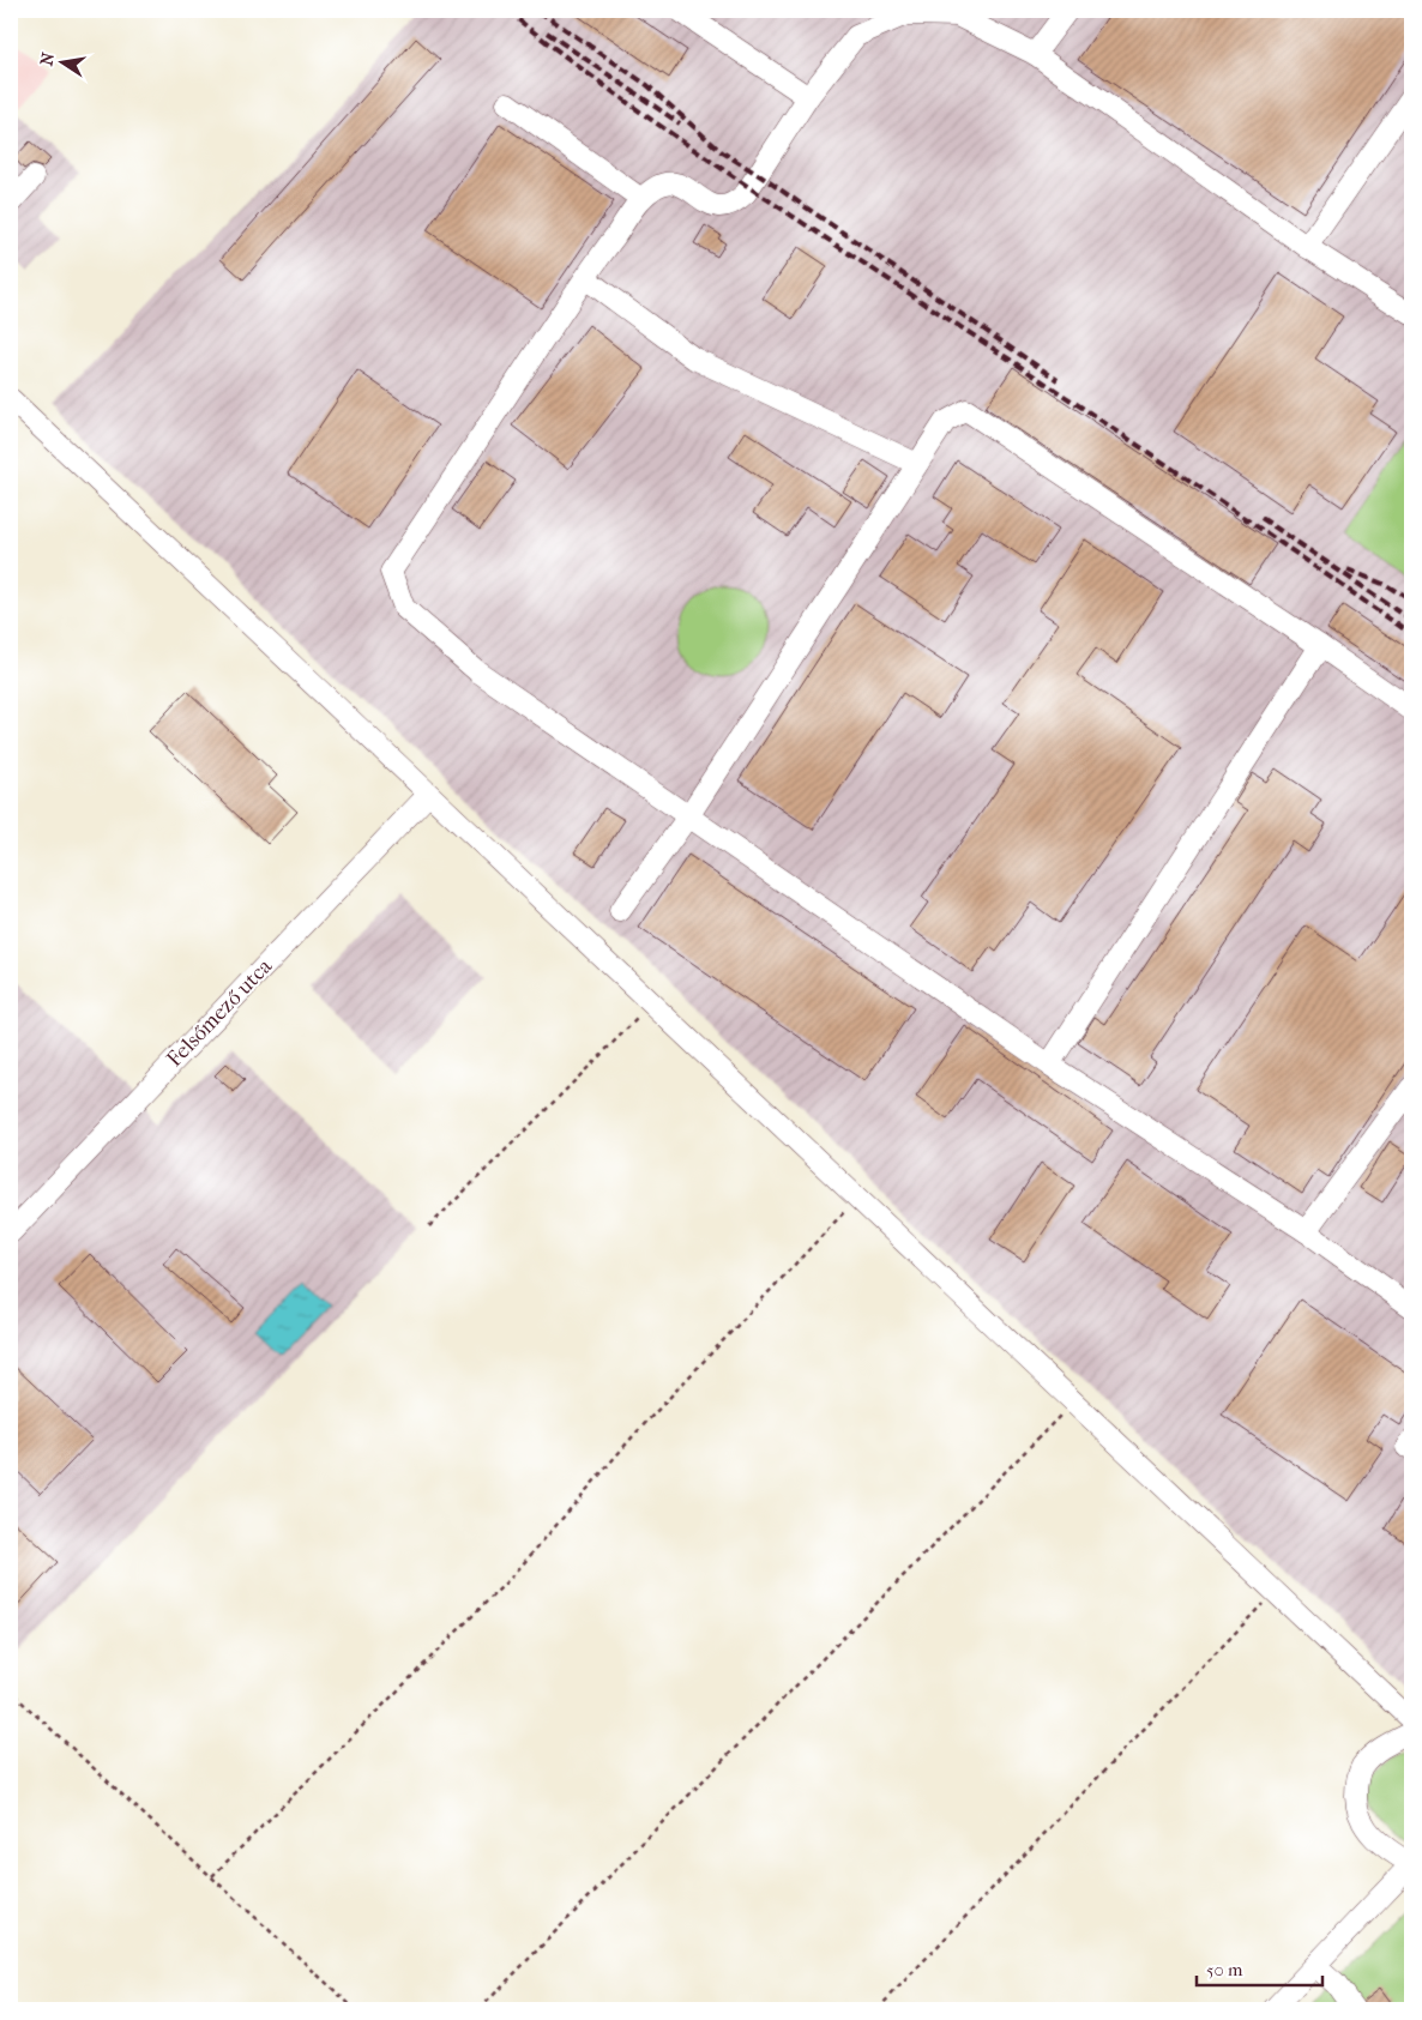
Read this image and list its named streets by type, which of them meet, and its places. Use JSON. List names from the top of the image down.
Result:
{
  "streets": {
    "street": ["Felsőmező utca"]
  },
  "scale_bar": "50 m",
  "north": "left"
}
